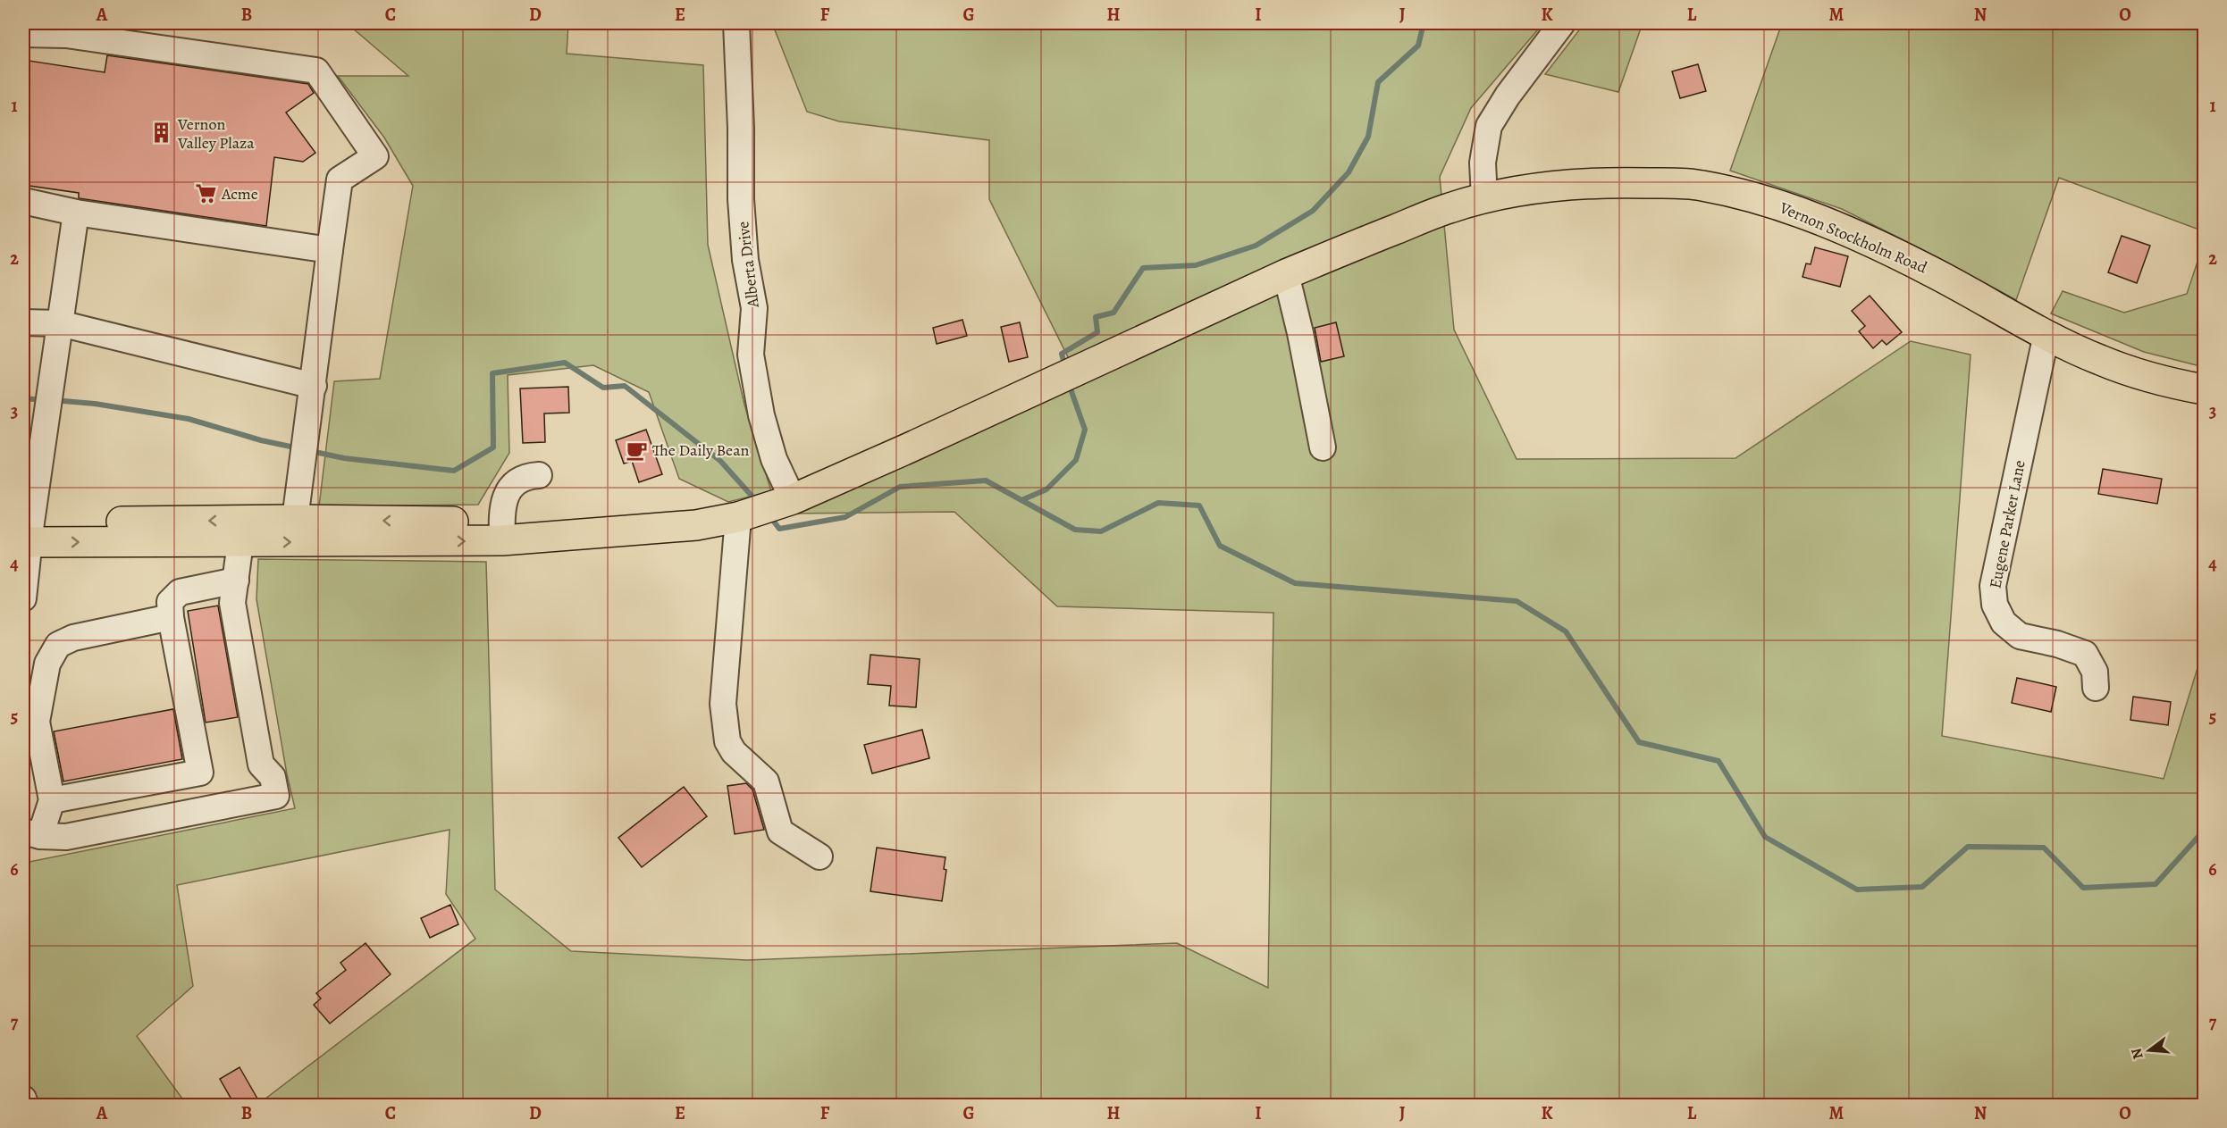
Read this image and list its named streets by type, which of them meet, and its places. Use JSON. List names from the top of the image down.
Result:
{
  "streets": {
    "main road": ["Vernon Stockholm Road"],
    "street": ["Alberta Drive", "Eugene Parker Lane"]
  },
  "crossings": [
    ["Vernon Stockholm Road", "Alberta Drive"],
    ["Vernon Stockholm Road", "Eugene Parker Lane"]
  ],
  "places": {
    "building": ["Vernon Valley Plaza"],
    "supermarket": ["Acme"],
    "cafe": ["The Daily Bean"]
  },
  "north": "left",
  "grid": {
    "columns": [
      "A",
      "B",
      "C",
      "D",
      "E",
      "F",
      "G",
      "H",
      "I",
      "J",
      "K",
      "L",
      "M",
      "N",
      "O"
    ],
    "rows": [
      "1",
      "2",
      "3",
      "4",
      "5",
      "6",
      "7"
    ]
  }
}
